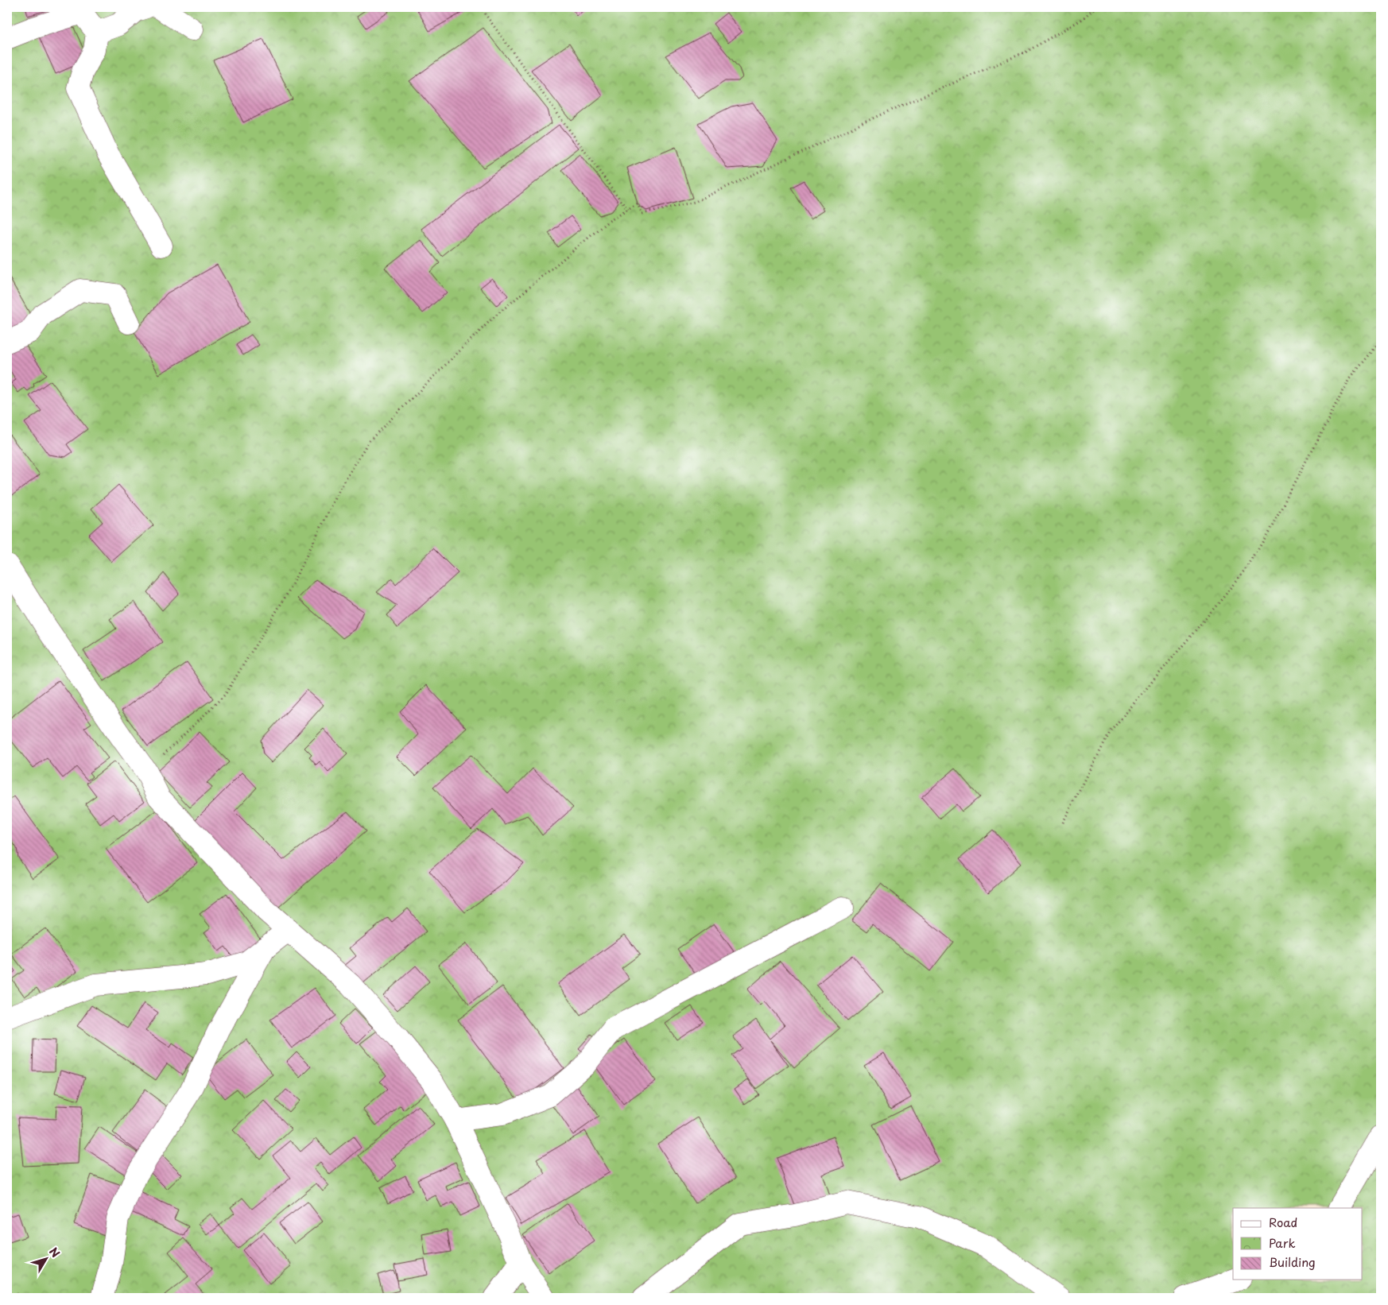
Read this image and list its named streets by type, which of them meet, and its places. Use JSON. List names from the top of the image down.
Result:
{
  "legend": ["Road", "Park", "Building"],
  "north": "top right"
}
